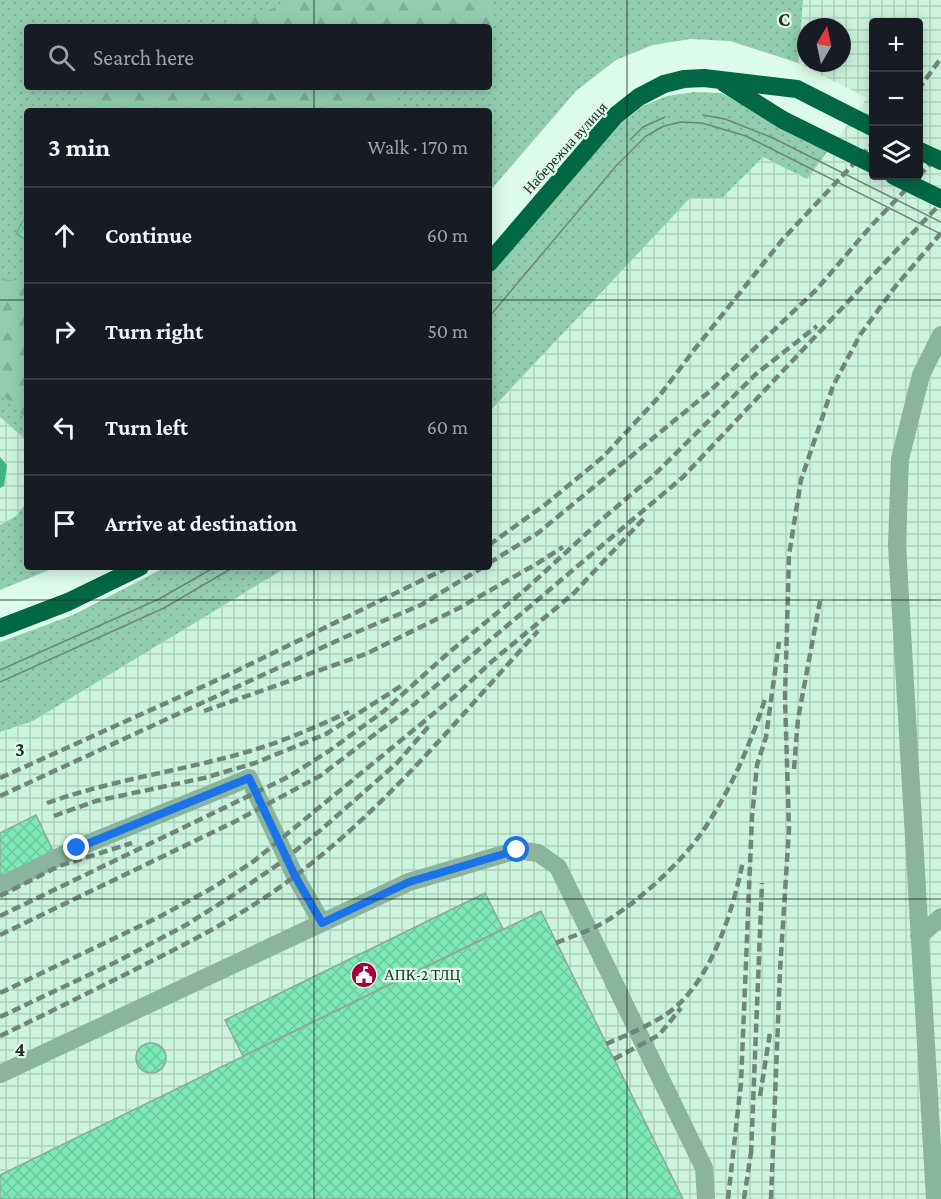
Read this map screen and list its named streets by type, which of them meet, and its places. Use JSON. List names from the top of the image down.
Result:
{
  "streets": {
    "highway": ["Набережна вулиця"]
  },
  "places": {
    "public building": ["АПК-2 ТЛЦ"]
  },
  "north": "top",
  "page": {
    "map_buttons": ["+", "−"],
    "search": "Search here",
    "heading": ["3 min", "Walk · 170 m"],
    "list": [
      ["Continue", "60 m"],
      ["Turn right", "50 m"],
      ["Turn left", "60 m"],
      "Arrive at destination"
    ]
  },
  "grid": {
    "columns": ["C"],
    "rows": ["3", "4"]
  }
}
